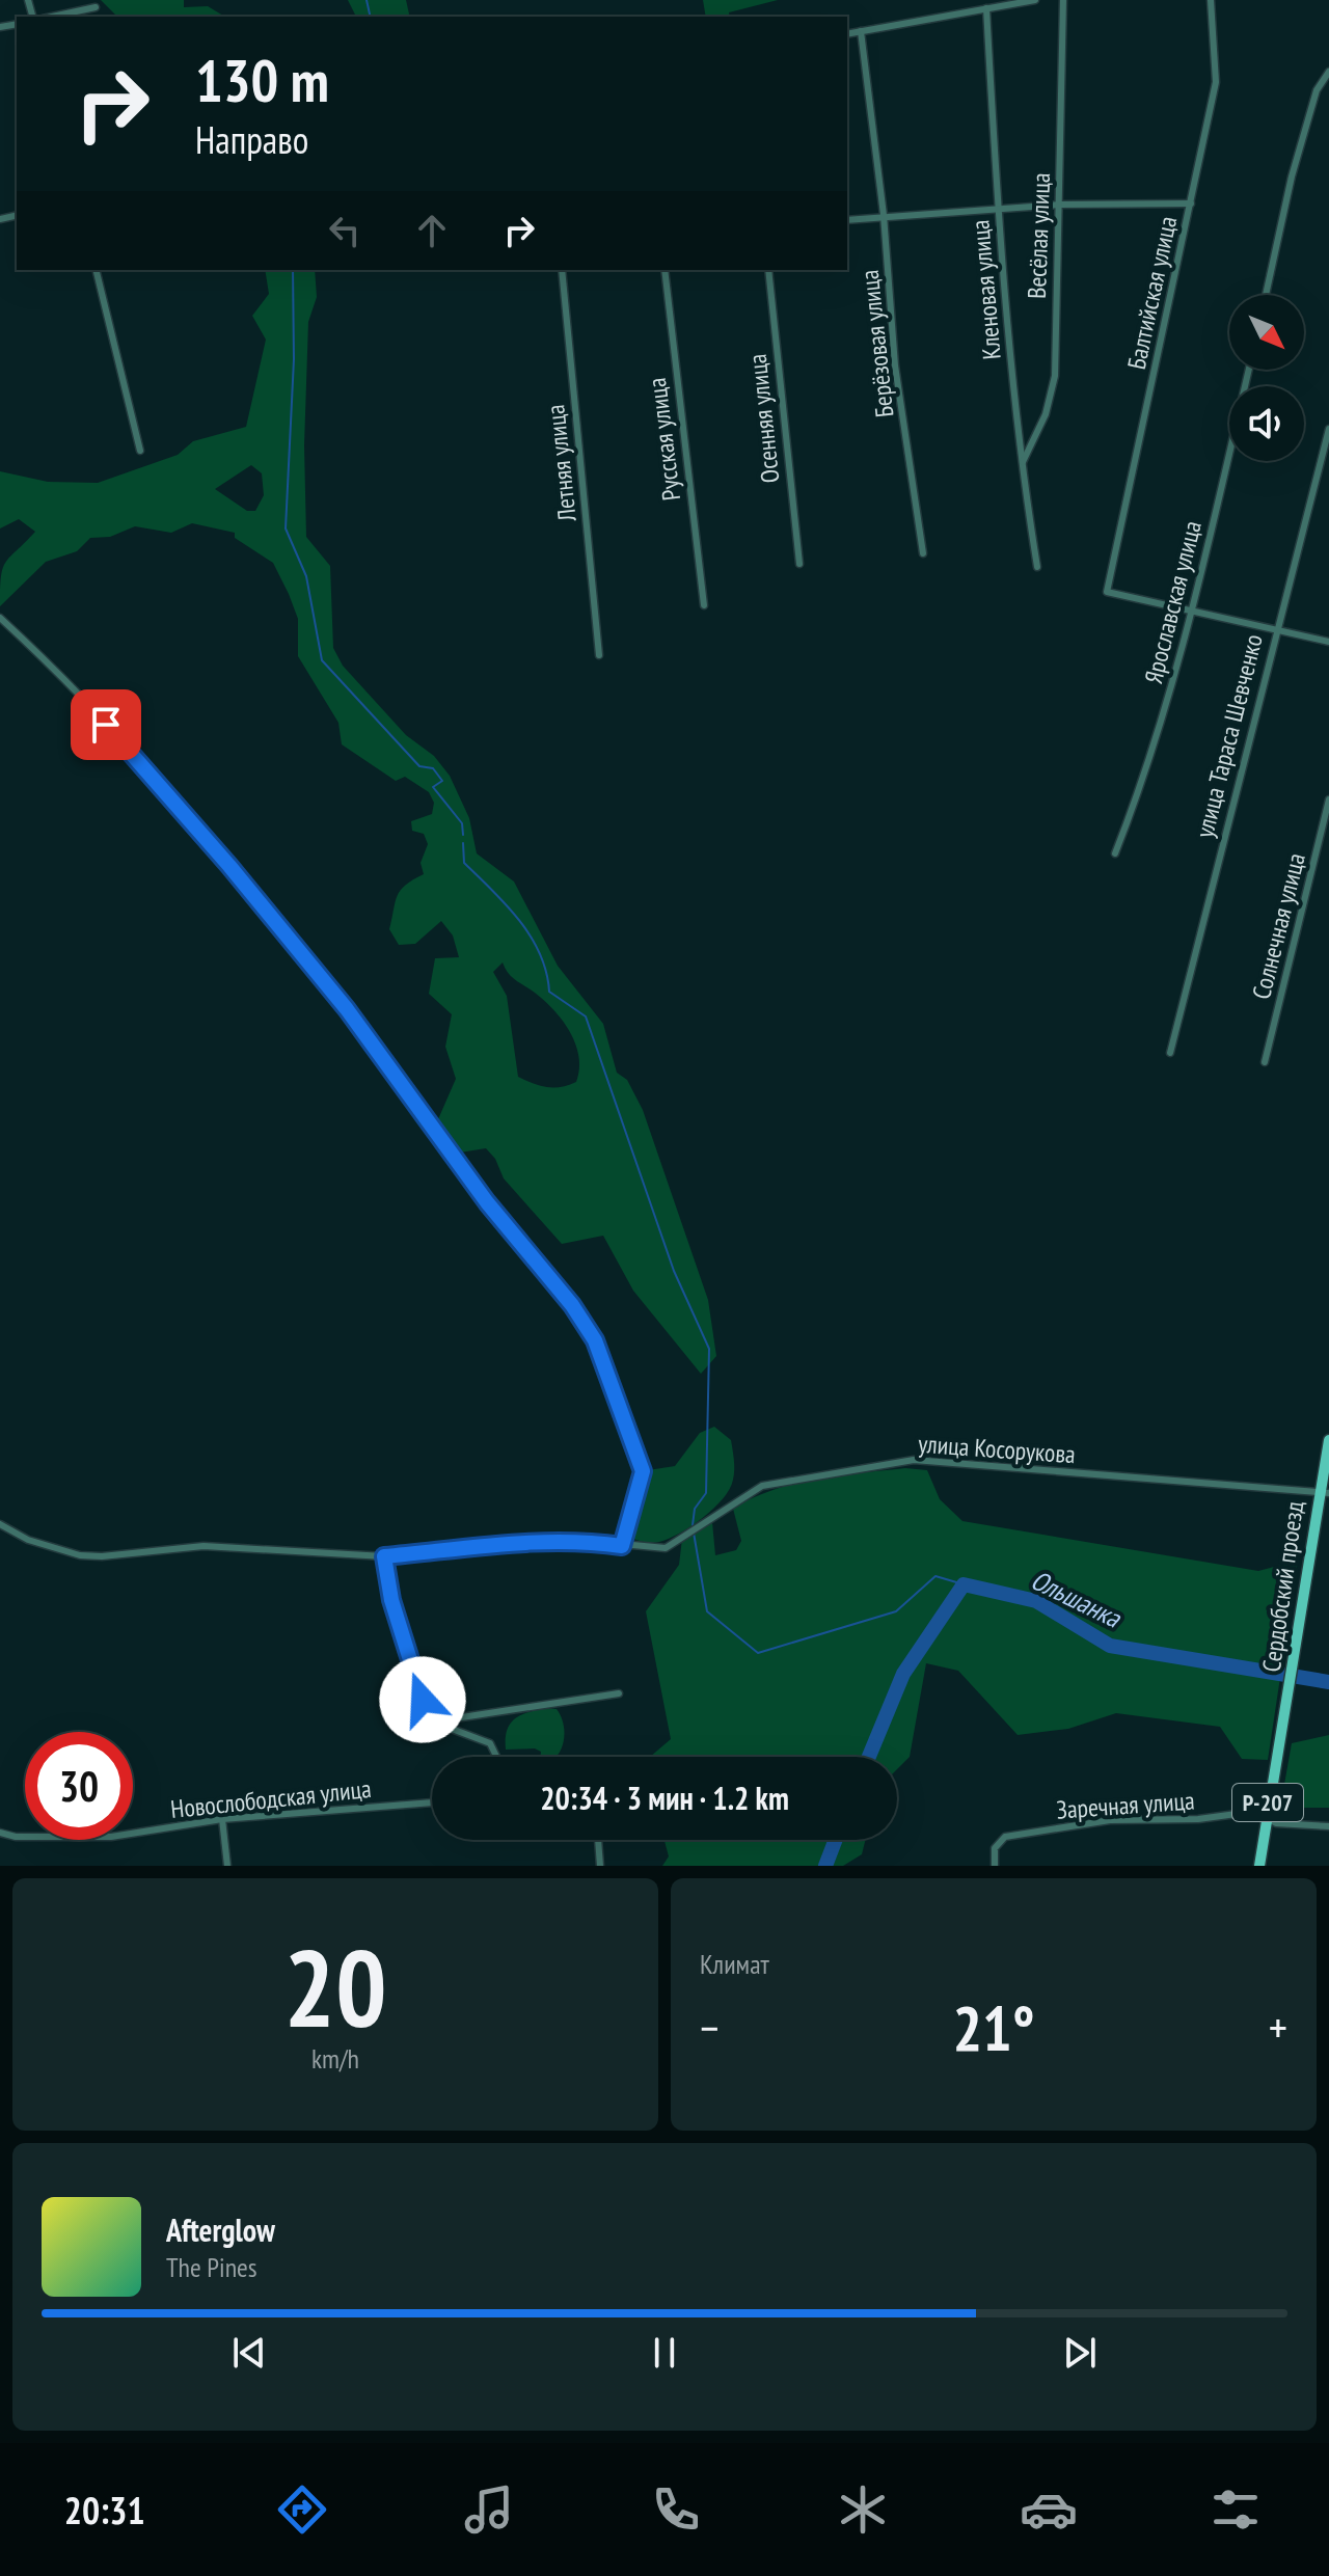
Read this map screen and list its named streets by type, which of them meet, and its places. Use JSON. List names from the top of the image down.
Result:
{
  "streets": {
    "main road": ["Сердобский проезд", "Р-207"],
    "street": [
      "Весёлая улица",
      "Кленовая улица",
      "Балтийская улица",
      "Берёзовая улица",
      "Осенняя улица",
      "Русская улица",
      "Летняя улица",
      "Ярославская улица",
      "улица Тараса Шевченко",
      "Солнечная улица",
      "улица Косорукова",
      "Новослободская улица",
      "Заречная улица"
    ]
  },
  "crossings": [
    ["Весёлая улица", "Кленовая улица"],
    ["Балтийская улица", "Ярославская улица"],
    ["улица Косорукова", "Сердобский проезд"],
    ["Сердобский проезд", "Р-207"],
    ["Сердобский проезд", "Заречная улица"],
    ["Р-207", "Заречная улица"]
  ],
  "water": ["Ольшанка"],
  "north": "bottom right",
  "page": {
    "turn": ["130 m", "Направо"],
    "limit": "30",
    "trip": "20:34 · 3 мин · 1.2 km",
    "tile": [
      ["20", "km/h"],
      "Климат"
    ],
    "heat": ["−", "21°", "+"],
    "song": ["Afterglow", "The Pines"],
    "tabs": "20:31"
  }
}
